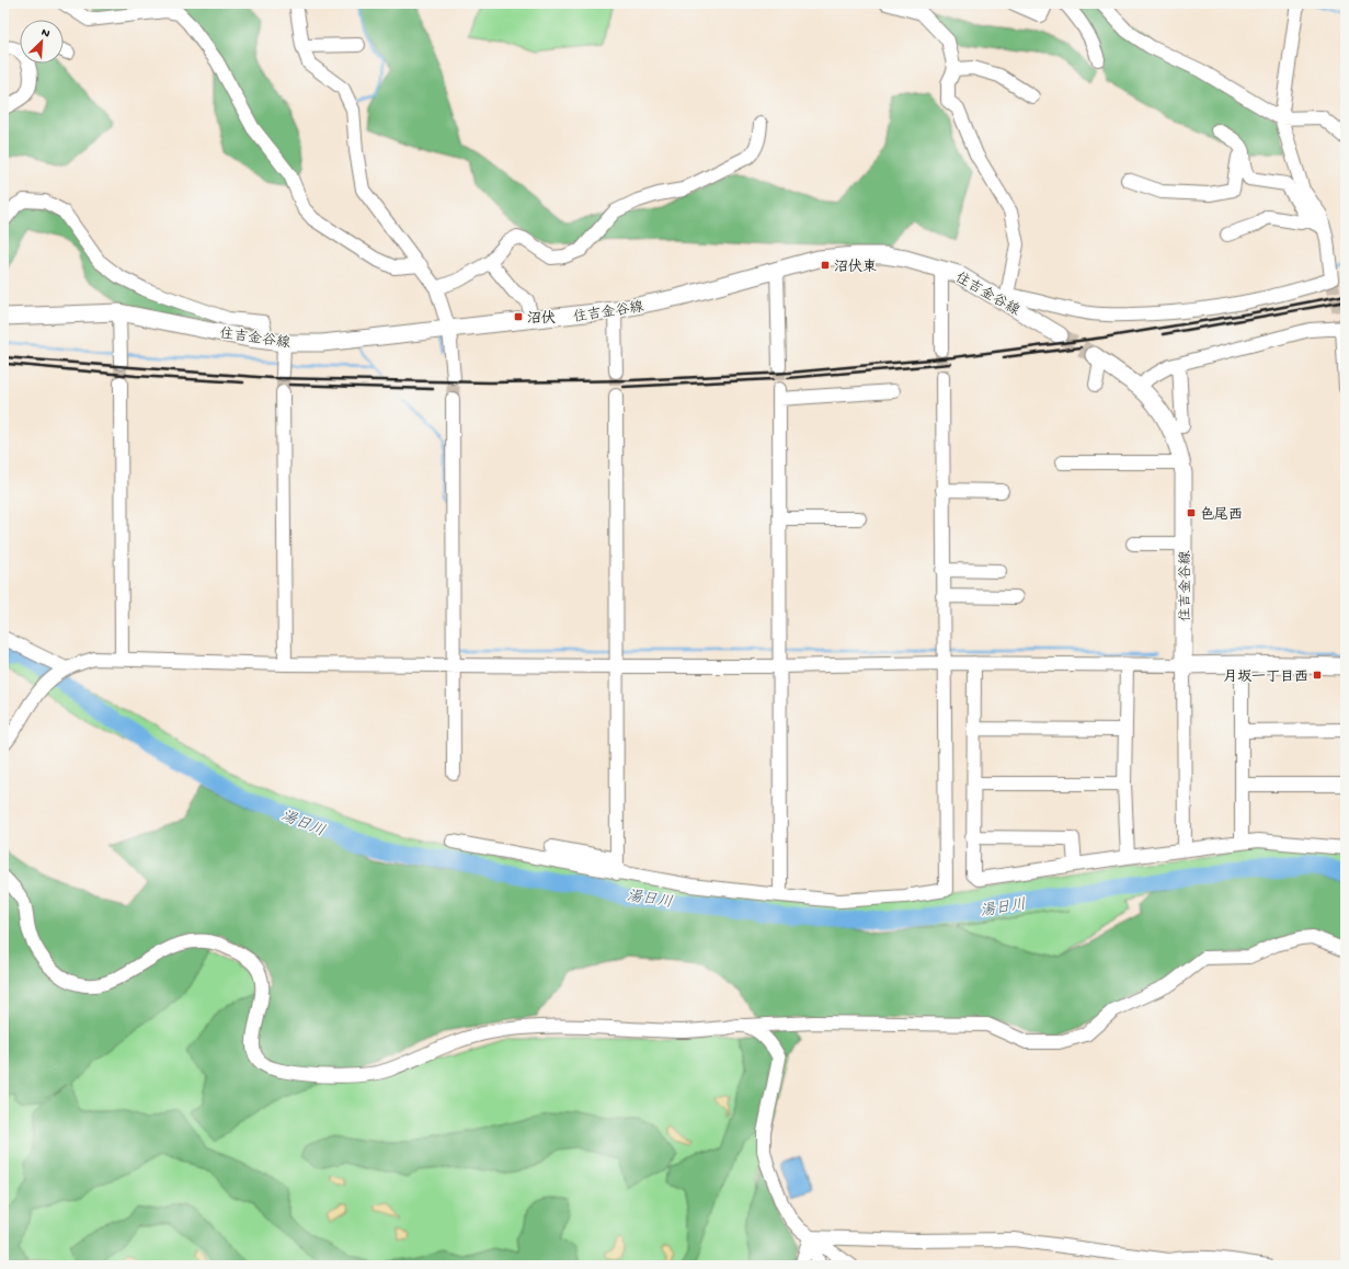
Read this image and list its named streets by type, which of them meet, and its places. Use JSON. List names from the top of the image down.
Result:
{
  "streets": {
    "main road": ["住吉金谷線"]
  },
  "water": ["湯日川"],
  "places": {
    "transit": [
      "沼伏東",
      "沼伏",
      "色尾西",
      "月坂一丁目西"
    ]
  },
  "north": "top right"
}
